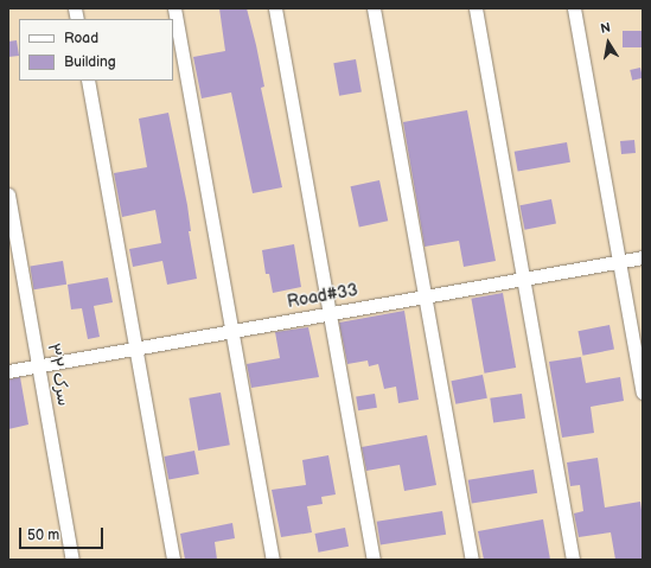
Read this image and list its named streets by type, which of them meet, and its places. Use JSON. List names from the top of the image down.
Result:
{
  "streets": {
    "street": ["Road#33", "سرک ۳۲"]
  },
  "crossings": [
    ["Road#33", "سرک ۳۲"]
  ],
  "legend": ["Road", "Building"],
  "scale_bar": "50 m",
  "north": "top"
}
